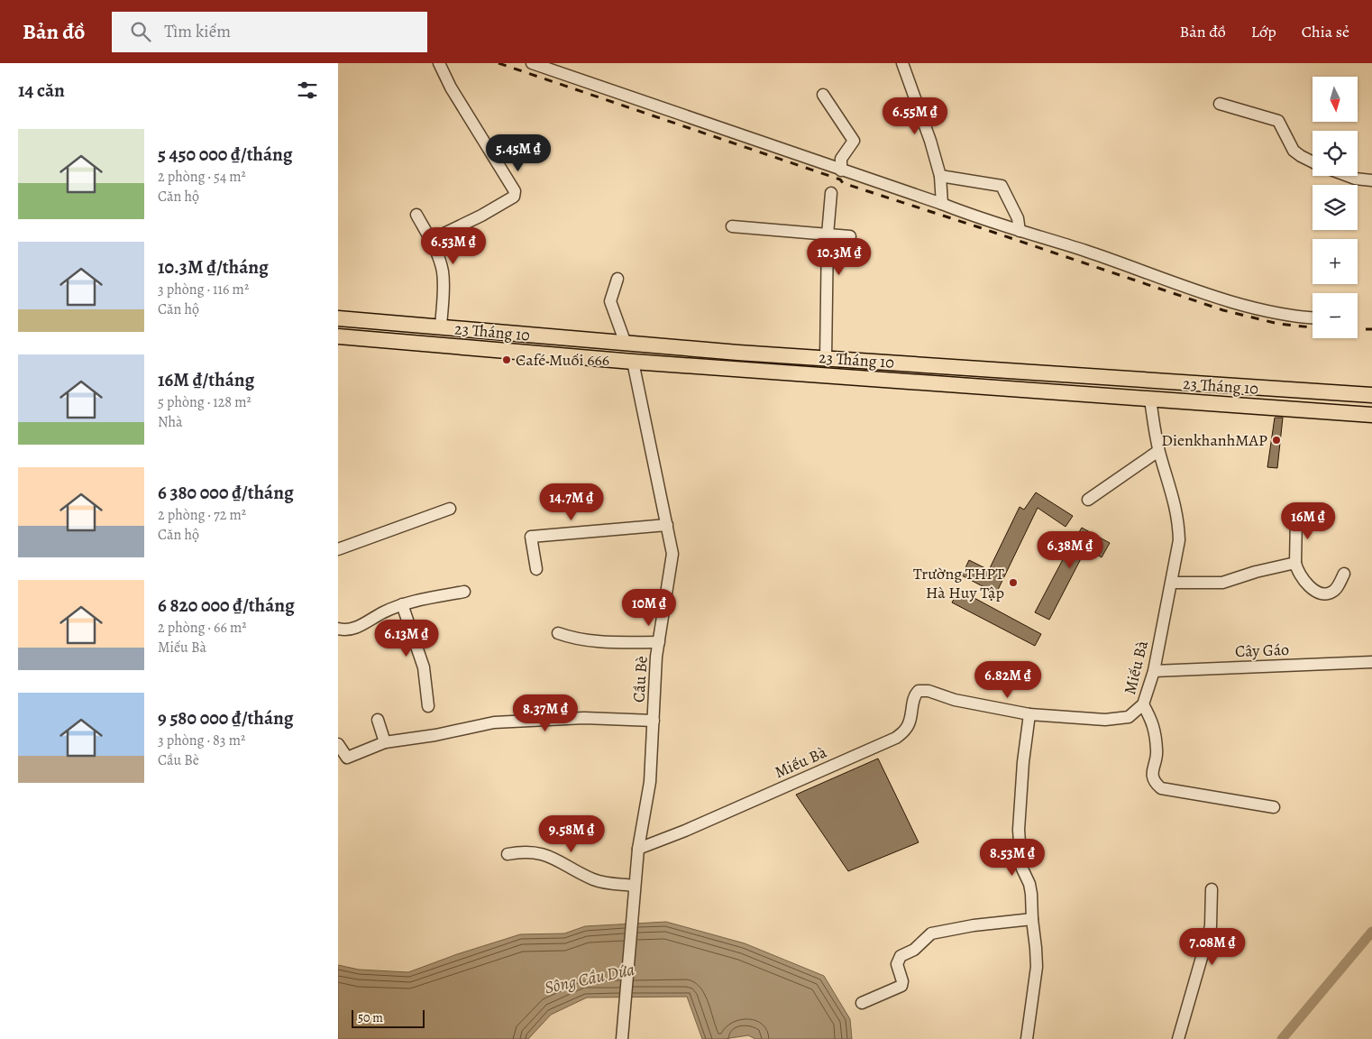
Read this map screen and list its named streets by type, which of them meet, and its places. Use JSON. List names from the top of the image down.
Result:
{
  "streets": {
    "main road": ["23 Tháng 10"],
    "street": ["Cây Gáo", "Miếu Bà", "Cầu Bè"]
  },
  "crossings": [
    ["23 Tháng 10", "Miếu Bà"],
    ["23 Tháng 10", "Cầu Bè"],
    ["Cây Gáo", "Miếu Bà"],
    ["Miếu Bà", "Cầu Bè"]
  ],
  "water": ["Sông Cầu Dứa"],
  "places": ["Café Muối 666", "DienkhanhMAP", "Trường THPT Hà Huy Tập"],
  "scale_bar": "50 m",
  "north": "bottom",
  "page": {
    "header": "Bản đồ",
    "search": "Tìm kiếm",
    "nav": ["Bản đồ", "Lớp", "Chia sẻ"],
    "heading": "14 căn",
    "map_buttons": ["+", "−"],
    "price": [
      "6.55M ₫",
      "5.45M ₫",
      "6.53M ₫",
      "10.3M ₫",
      "14.7M ₫",
      "16M ₫",
      "6.38M ₫",
      "10M ₫",
      "6.13M ₫",
      "6.82M ₫",
      "8.37M ₫",
      "9.58M ₫",
      "8.53M ₫",
      "7.08M ₫"
    ],
    "list": [
      {
        "name": "5 450 000 ₫/tháng",
        "note": "2 phòng · 54 m² · Căn hộ"
      },
      {
        "name": "10.3M ₫/tháng",
        "note": "3 phòng · 116 m² · Căn hộ"
      },
      {
        "name": "16M ₫/tháng",
        "note": "5 phòng · 128 m² · Nhà"
      },
      {
        "name": "6 380 000 ₫/tháng",
        "note": "2 phòng · 72 m² · Căn hộ"
      },
      {
        "name": "6 820 000 ₫/tháng",
        "note": "2 phòng · 66 m² · Miếu Bà"
      },
      {
        "name": "9 580 000 ₫/tháng",
        "note": "3 phòng · 83 m² · Cầu Bè"
      }
    ],
    "scale": "50 m"
  }
}
